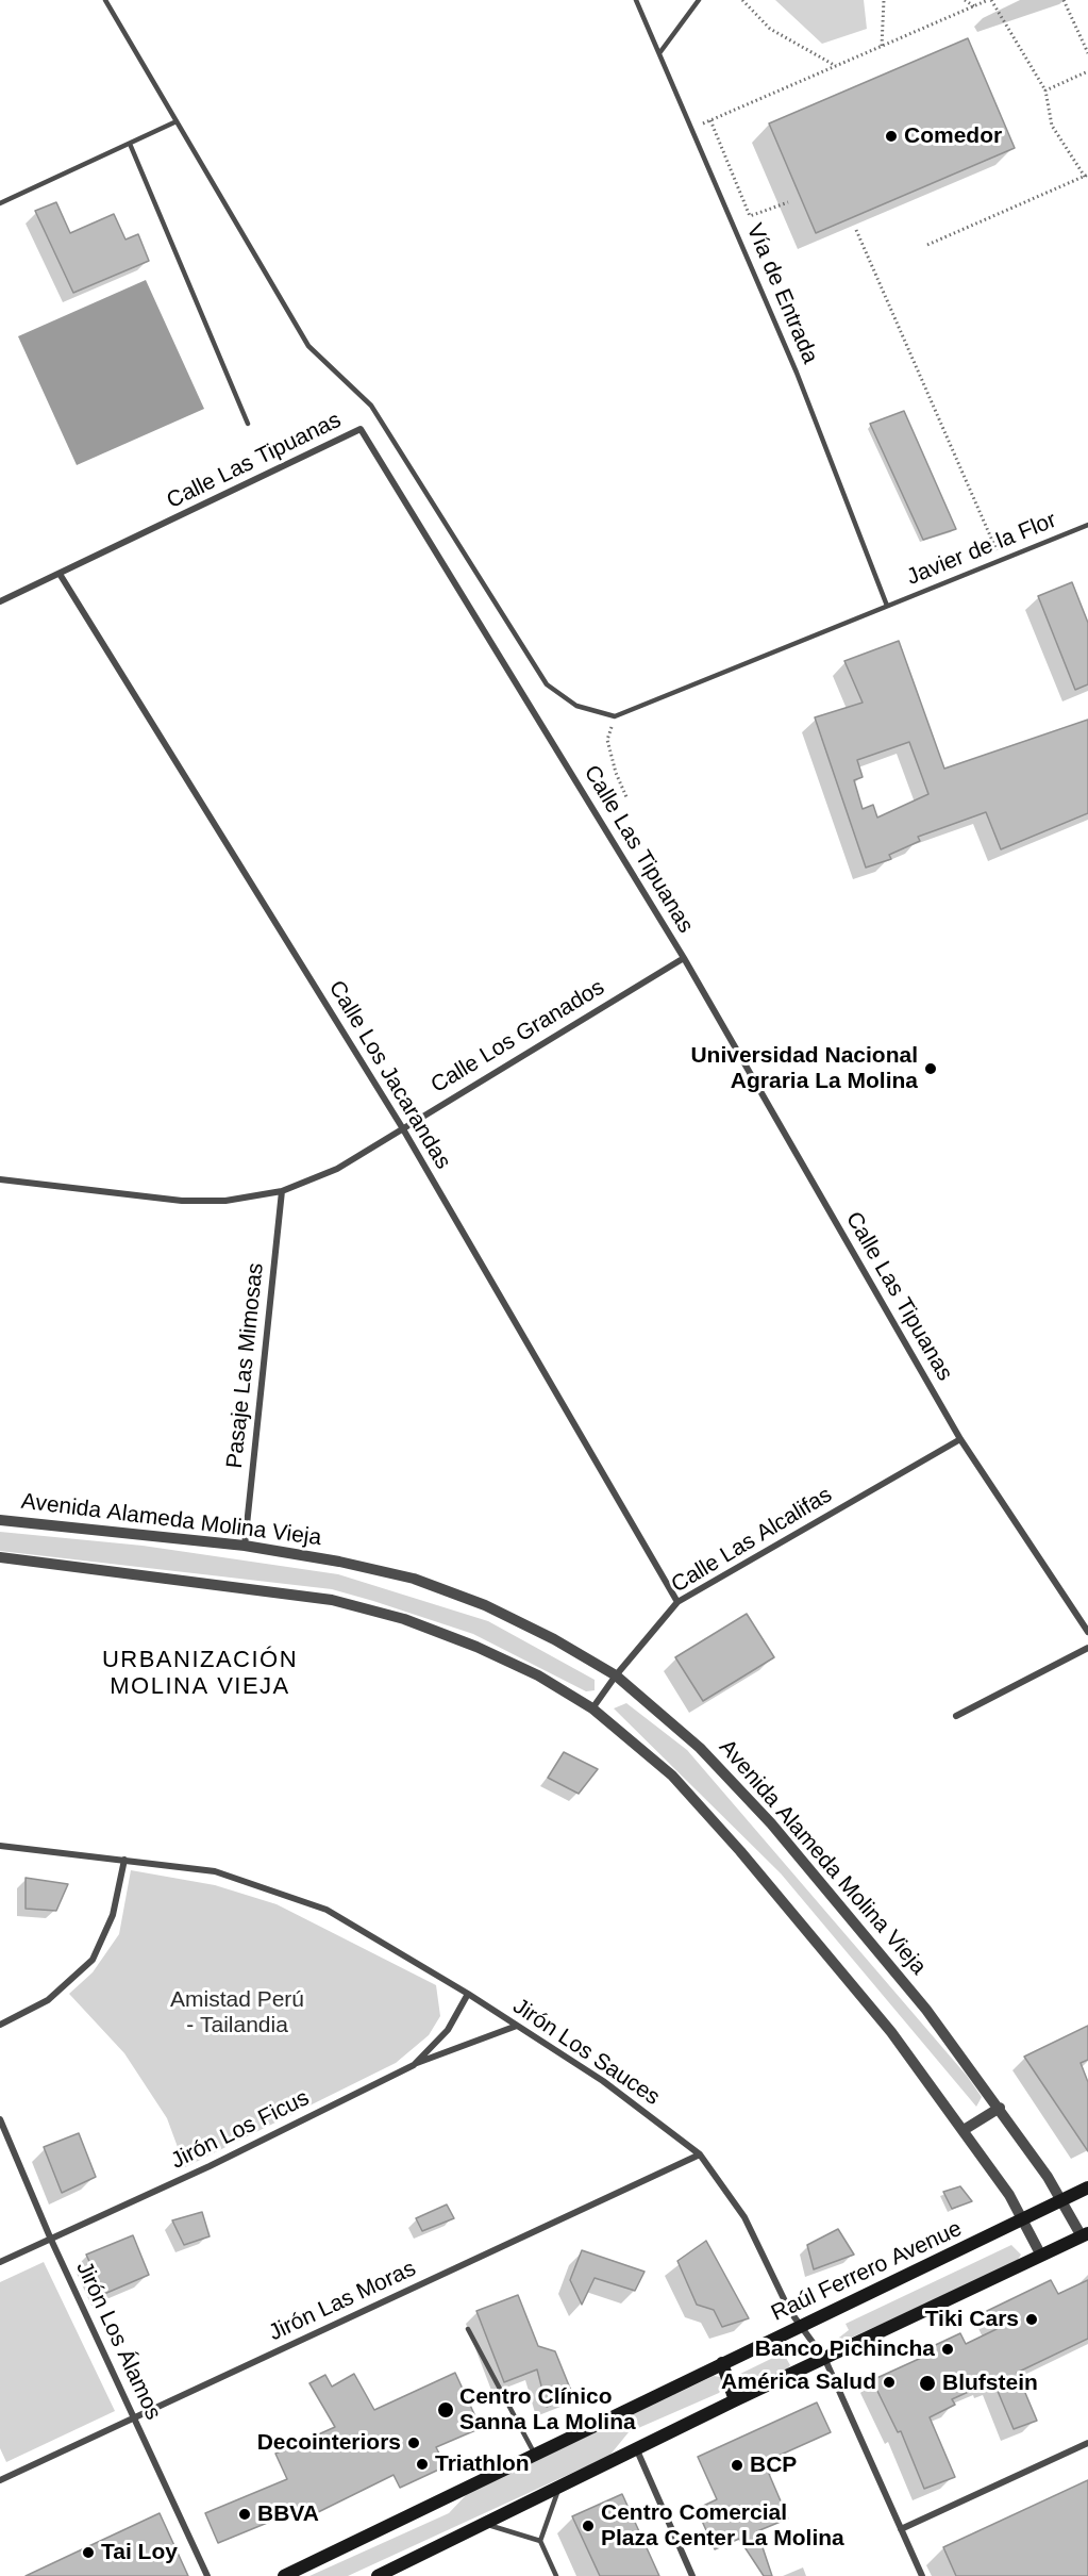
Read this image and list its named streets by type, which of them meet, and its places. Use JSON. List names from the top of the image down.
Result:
{
  "streets": {
    "main road": ["Raúl Ferrero Avenue"],
    "street": [
      "Calle Las Tipuanas",
      "Calle Los Granados",
      "Calle Los Jacarandas",
      "Pasaje Las Mimosas",
      "Avenida Alameda Molina Vieja",
      "Calle Las Alcalifas",
      "Jirón Los Sauces",
      "Jirón Los Ficus",
      "Jirón Las Moras",
      "Jirón Los Álamos"
    ],
    "lane": ["Vía de Entrada", "Javier de la Flor"]
  },
  "crossings": [
    ["Vía de Entrada", "Javier de la Flor"],
    ["Calle Las Tipuanas", "Calle Los Granados"],
    ["Calle Las Tipuanas", "Calle Los Jacarandas"],
    ["Calle Las Tipuanas", "Calle Las Alcalifas"],
    ["Calle Los Granados", "Calle Los Jacarandas"],
    ["Calle Los Granados", "Pasaje Las Mimosas"],
    ["Calle Los Jacarandas", "Calle Las Alcalifas"],
    ["Pasaje Las Mimosas", "Avenida Alameda Molina Vieja"],
    ["Avenida Alameda Molina Vieja", "Calle Las Alcalifas"],
    ["Avenida Alameda Molina Vieja", "Raúl Ferrero Avenue"],
    ["Jirón Los Sauces", "Jirón Los Ficus"],
    ["Jirón Los Sauces", "Raúl Ferrero Avenue"],
    ["Jirón Los Sauces", "Jirón Las Moras"],
    ["Jirón Los Ficus", "Jirón Los Álamos"],
    ["Jirón Las Moras", "Jirón Los Álamos"]
  ],
  "districts": ["URBANIZACIÓN MOLINA VIEJA"],
  "parks": ["Amistad Perú - Tailandia"],
  "places": [
    "Comedor",
    "Universidad Nacional Agraria La Molina",
    "Tiki Cars",
    "Banco Pichincha",
    "América Salud",
    "Blufstein",
    "Centro Clínico Sanna La Molina",
    "Decointeriors",
    "Triathlon",
    "BCP",
    "BBVA",
    "Centro Comercial Plaza Center La Molina",
    "Tai Loy"
  ]
}
